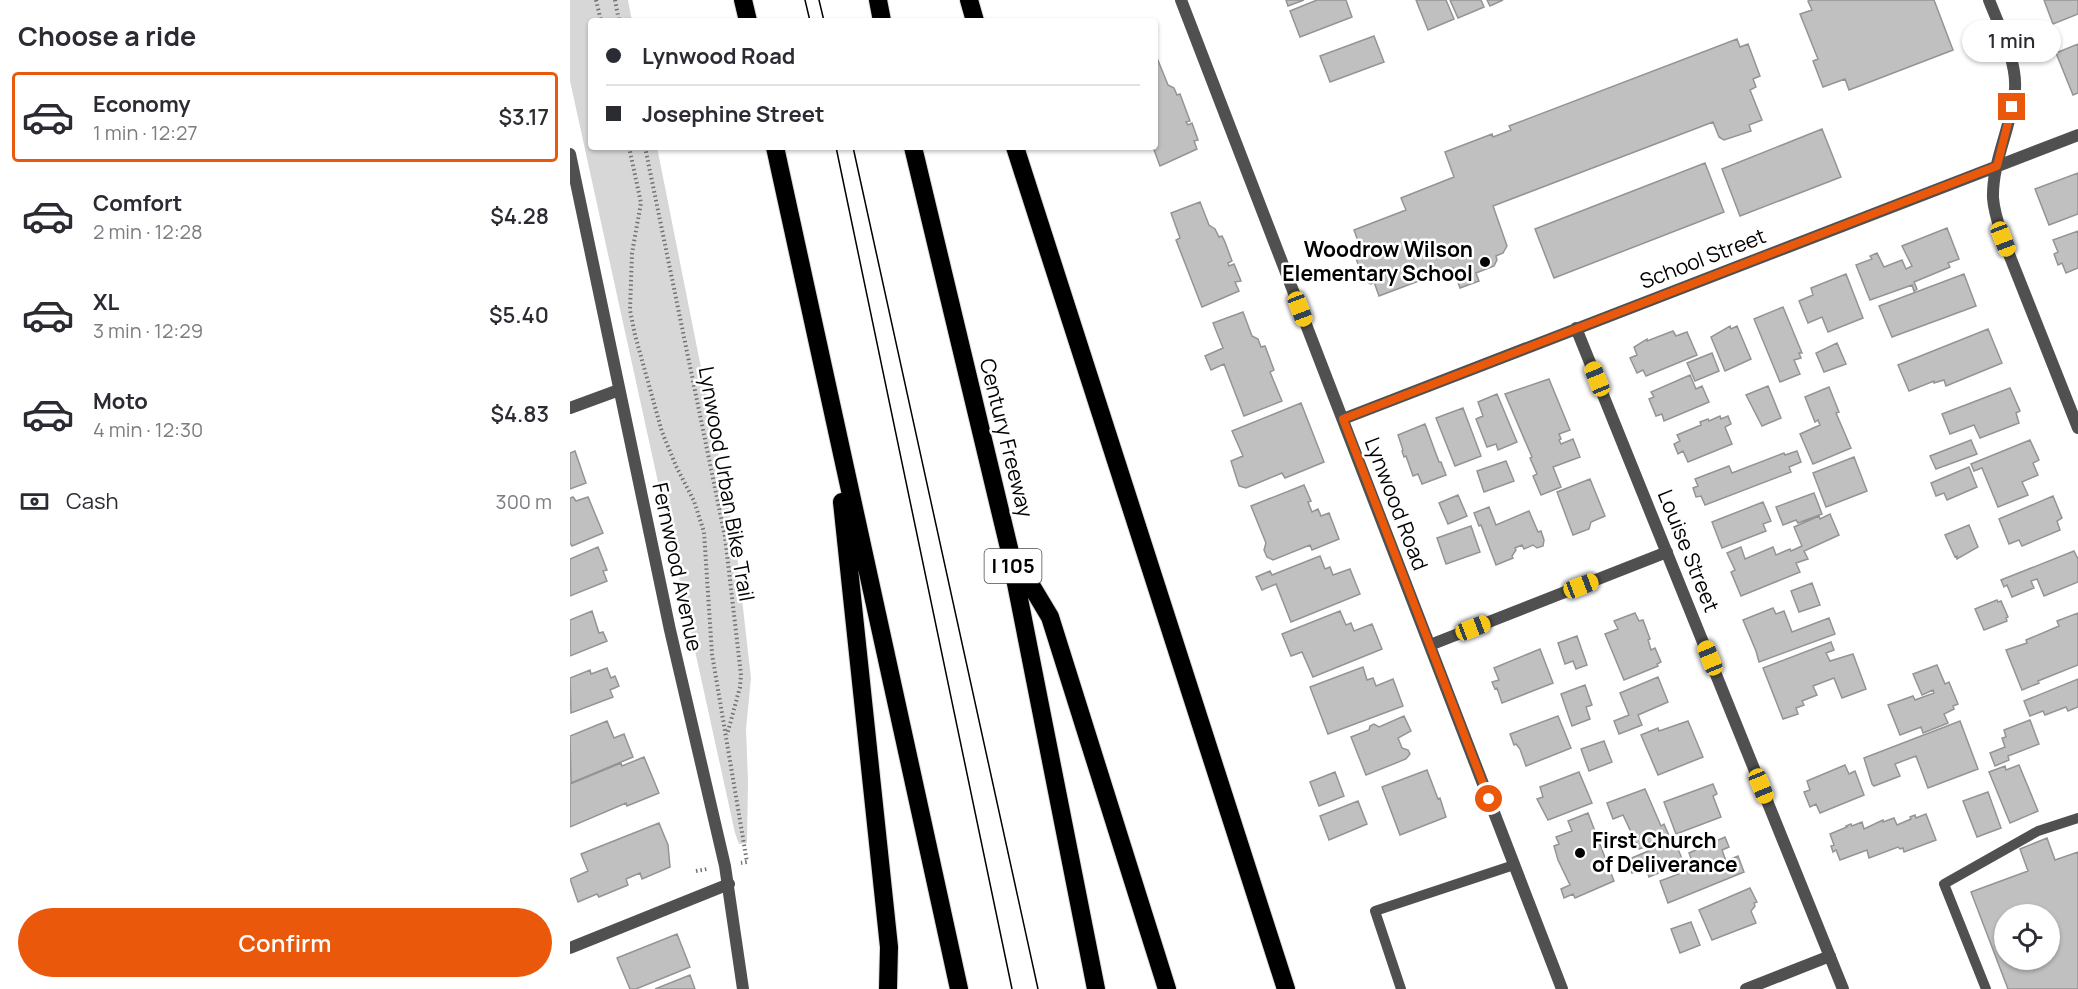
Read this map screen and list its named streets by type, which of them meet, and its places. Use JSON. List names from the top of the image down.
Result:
{
  "streets": {
    "highway": ["Century Freeway", "I 105"],
    "street": [
      "School Street",
      "Lynwood Road",
      "Louise Street",
      "Fernwood Avenue"
    ],
    "path": ["Lynwood Urban Bike Trail"]
  },
  "crossings": [
    ["School Street", "Lynwood Road"],
    ["School Street", "Louise Street"]
  ],
  "places": ["Woodrow Wilson Elementary School", "First Church of Deliverance"],
  "page": {
    "heading": "Choose a ride",
    "banner": ["Lynwood Road", "Josephine Street"],
    "bubble": "1 min",
    "list": [
      {
        "name": "Economy",
        "note": "1 min · 12:27",
        "value": "$3.17"
      },
      {
        "name": "Comfort",
        "note": "2 min · 12:28",
        "value": "$4.28"
      },
      {
        "name": "XL",
        "note": "3 min · 12:29",
        "value": "$5.40"
      },
      {
        "name": "Moto",
        "note": "4 min · 12:30",
        "value": "$4.83"
      }
    ],
    "pay": ["Cash", "300 m"],
    "buttons": "Confirm"
  }
}
